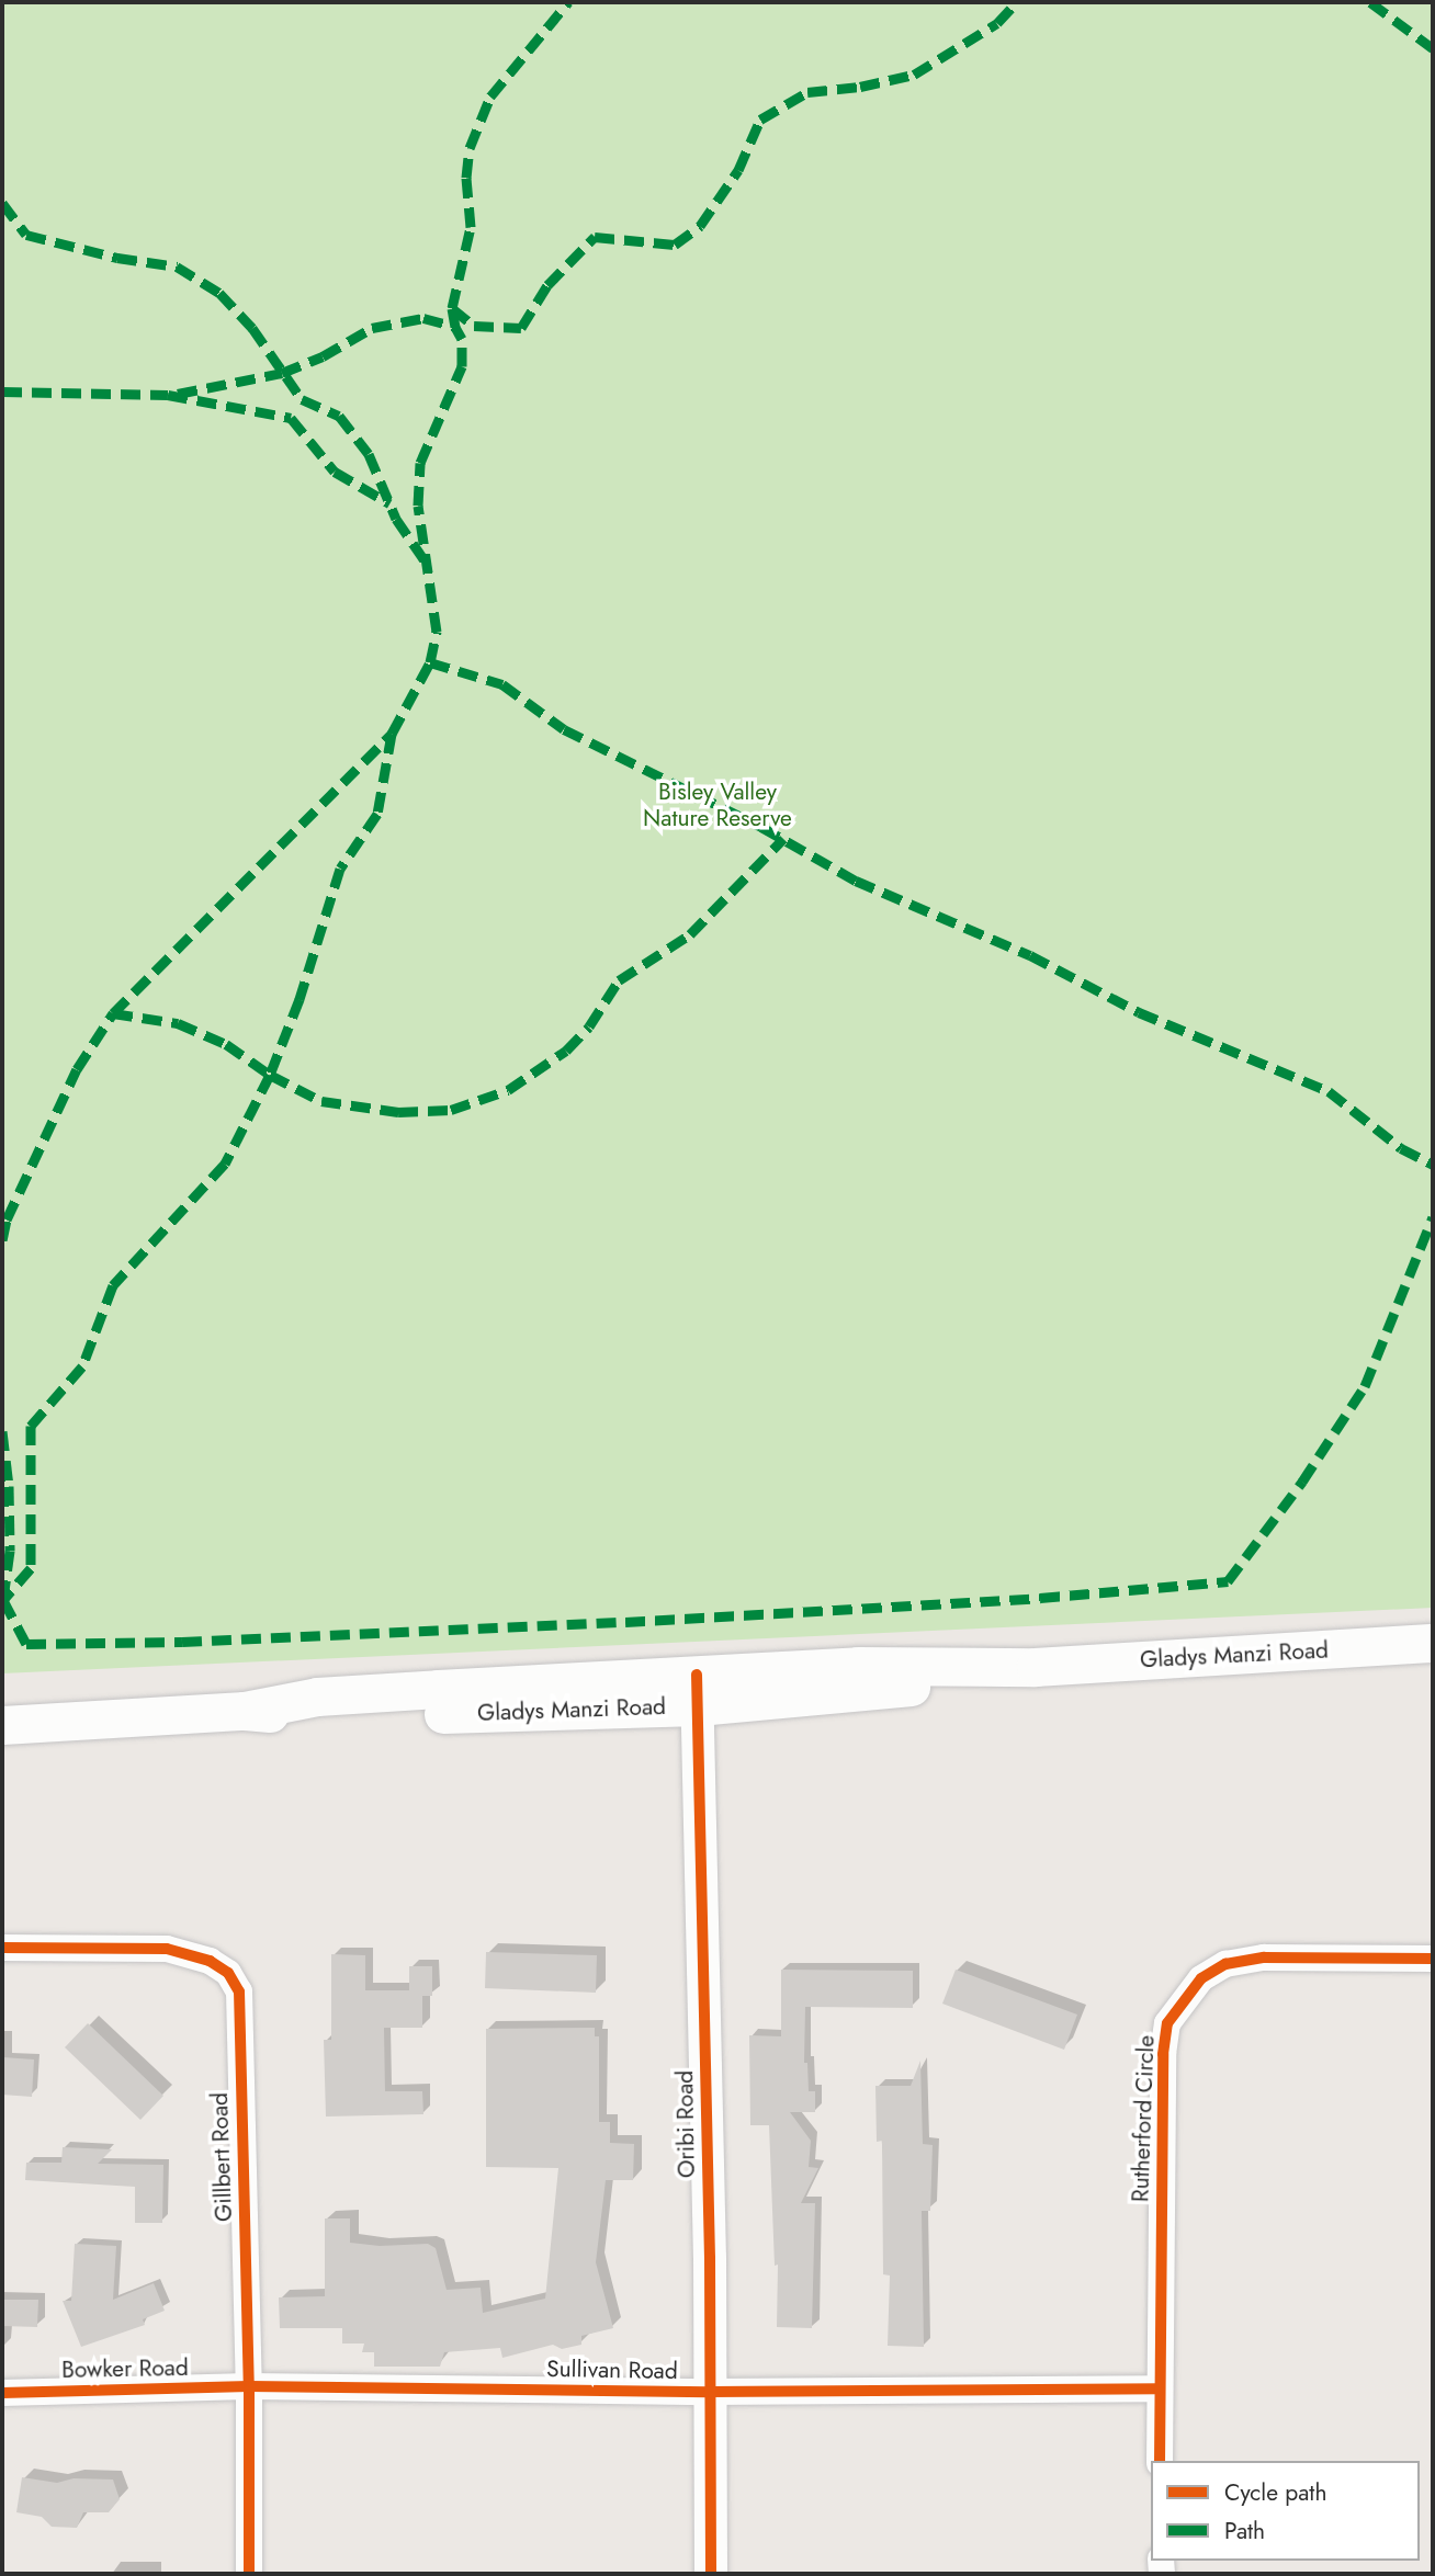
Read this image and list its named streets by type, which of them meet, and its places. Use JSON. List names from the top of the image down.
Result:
{
  "streets": {
    "main road": ["Gladys Manzi Road"],
    "street": [
      "Rutherford Circle",
      "Oribi Road",
      "Gillbert Road",
      "Bowker Road",
      "Sullivan Road"
    ]
  },
  "crossings": [
    ["Gladys Manzi Road", "Oribi Road"],
    ["Rutherford Circle", "Sullivan Road"],
    ["Oribi Road", "Sullivan Road"],
    ["Gillbert Road", "Bowker Road"],
    ["Gillbert Road", "Sullivan Road"],
    ["Bowker Road", "Sullivan Road"]
  ],
  "parks": ["Bisley Valley Nature Reserve"],
  "legend": ["Cycle path", "Path"]
}
